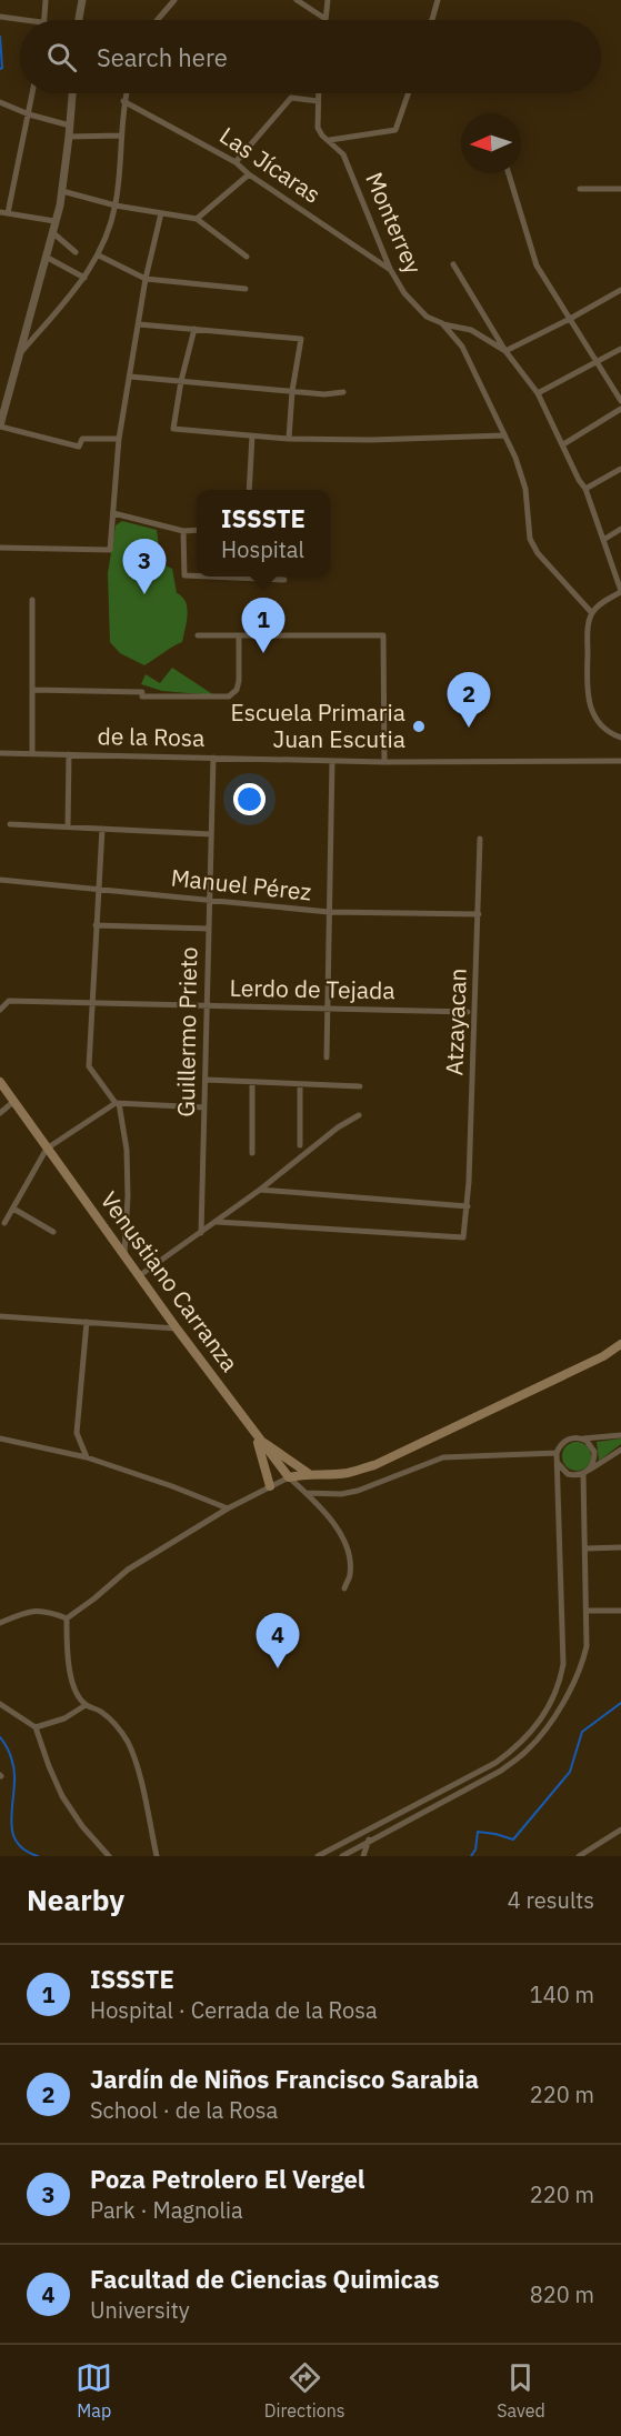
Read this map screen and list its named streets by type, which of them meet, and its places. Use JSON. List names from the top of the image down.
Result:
{
  "streets": {
    "main road": ["Venustiano Carranza"],
    "street": [
      "Las Jícaras",
      "Monterrey",
      "de la Rosa",
      "Manuel Pérez",
      "Lerdo de Tejada",
      "Atzayacan",
      "Guillermo Prieto"
    ]
  },
  "crossings": [
    ["Las Jícaras", "Monterrey"],
    ["de la Rosa", "Guillermo Prieto"],
    ["Manuel Pérez", "Atzayacan"],
    ["Manuel Pérez", "Guillermo Prieto"],
    ["Lerdo de Tejada", "Guillermo Prieto"]
  ],
  "places": ["Escuela Primaria Juan Escutia"],
  "north": "left",
  "page": {
    "search": "Search here",
    "popup": ["ISSSTE", "Hospital"],
    "pins": [
      "3",
      "1",
      "2",
      "4"
    ],
    "heading": ["Nearby", "4 results"],
    "list": [
      {
        "mark": "1",
        "name": "ISSSTE",
        "note": "Hospital · Cerrada de la Rosa",
        "value": "140 m"
      },
      {
        "mark": "2",
        "name": "Jardín de Niños Francisco Sarabia",
        "note": "School · de la Rosa",
        "value": "220 m"
      },
      {
        "mark": "3",
        "name": "Poza Petrolero El Vergel",
        "note": "Park · Magnolia",
        "value": "220 m"
      },
      {
        "mark": "4",
        "name": "Facultad de Ciencias Quimicas",
        "note": "University",
        "value": "820 m"
      }
    ],
    "nav": ["Map", "Directions", "Saved"]
  }
}
